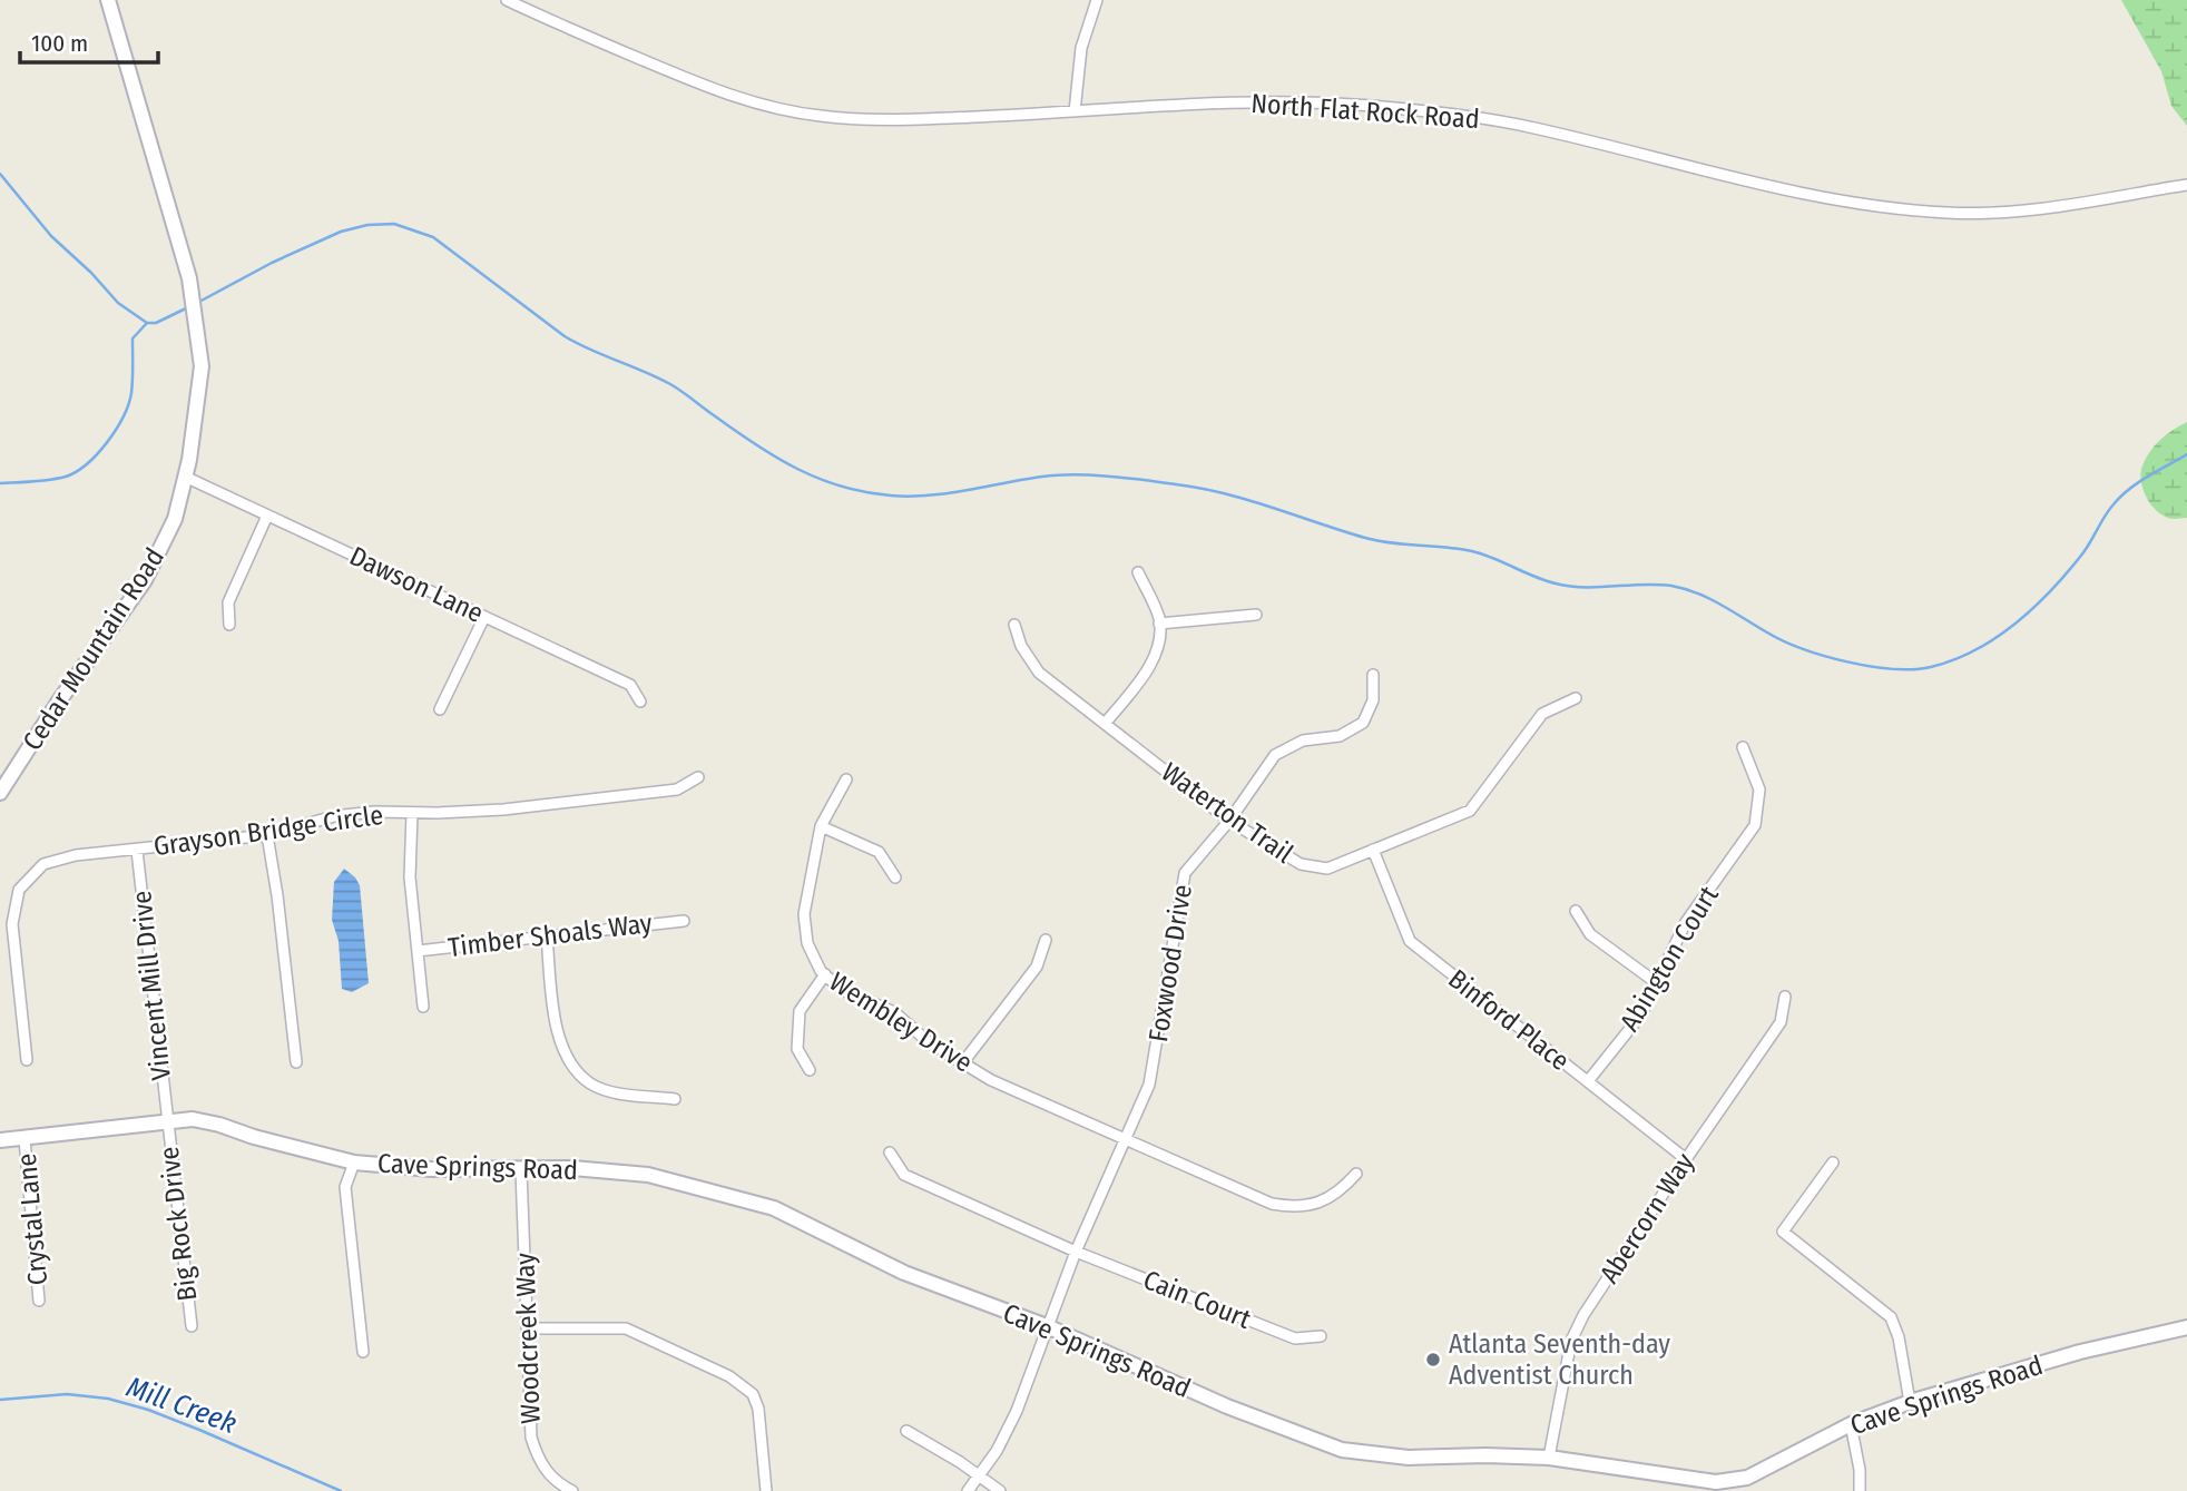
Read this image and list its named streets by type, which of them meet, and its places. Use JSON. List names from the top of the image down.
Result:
{
  "streets": {
    "street": [
      "North Flat Rock Road",
      "Dawson Lane",
      "Cedar Mountain Road",
      "Waterton Trail",
      "Grayson Bridge Circle",
      "Timber Shoals Way",
      "Abington Court",
      "Foxwood Drive",
      "Vincent Mill Drive",
      "Binford Place",
      "Wembley Drive",
      "Cave Springs Road",
      "Abercorn Way",
      "Crystal Lane",
      "Big Rock Drive",
      "Cain Court",
      "Woodcreek Way"
    ]
  },
  "crossings": [
    ["Dawson Lane", "Cedar Mountain Road"],
    ["Waterton Trail", "Foxwood Drive"],
    ["Waterton Trail", "Binford Place"],
    ["Grayson Bridge Circle", "Vincent Mill Drive"],
    ["Abington Court", "Binford Place"],
    ["Foxwood Drive", "Wembley Drive"],
    ["Foxwood Drive", "Cave Springs Road"],
    ["Foxwood Drive", "Cain Court"],
    ["Vincent Mill Drive", "Cave Springs Road"],
    ["Vincent Mill Drive", "Big Rock Drive"],
    ["Binford Place", "Abercorn Way"],
    ["Cave Springs Road", "Abercorn Way"],
    ["Cave Springs Road", "Crystal Lane"],
    ["Cave Springs Road", "Big Rock Drive"],
    ["Cave Springs Road", "Woodcreek Way"]
  ],
  "water": ["Mill Creek"],
  "places": ["Atlanta Seventh-day Adventist Church"],
  "scale_bar": "100 m"
}
